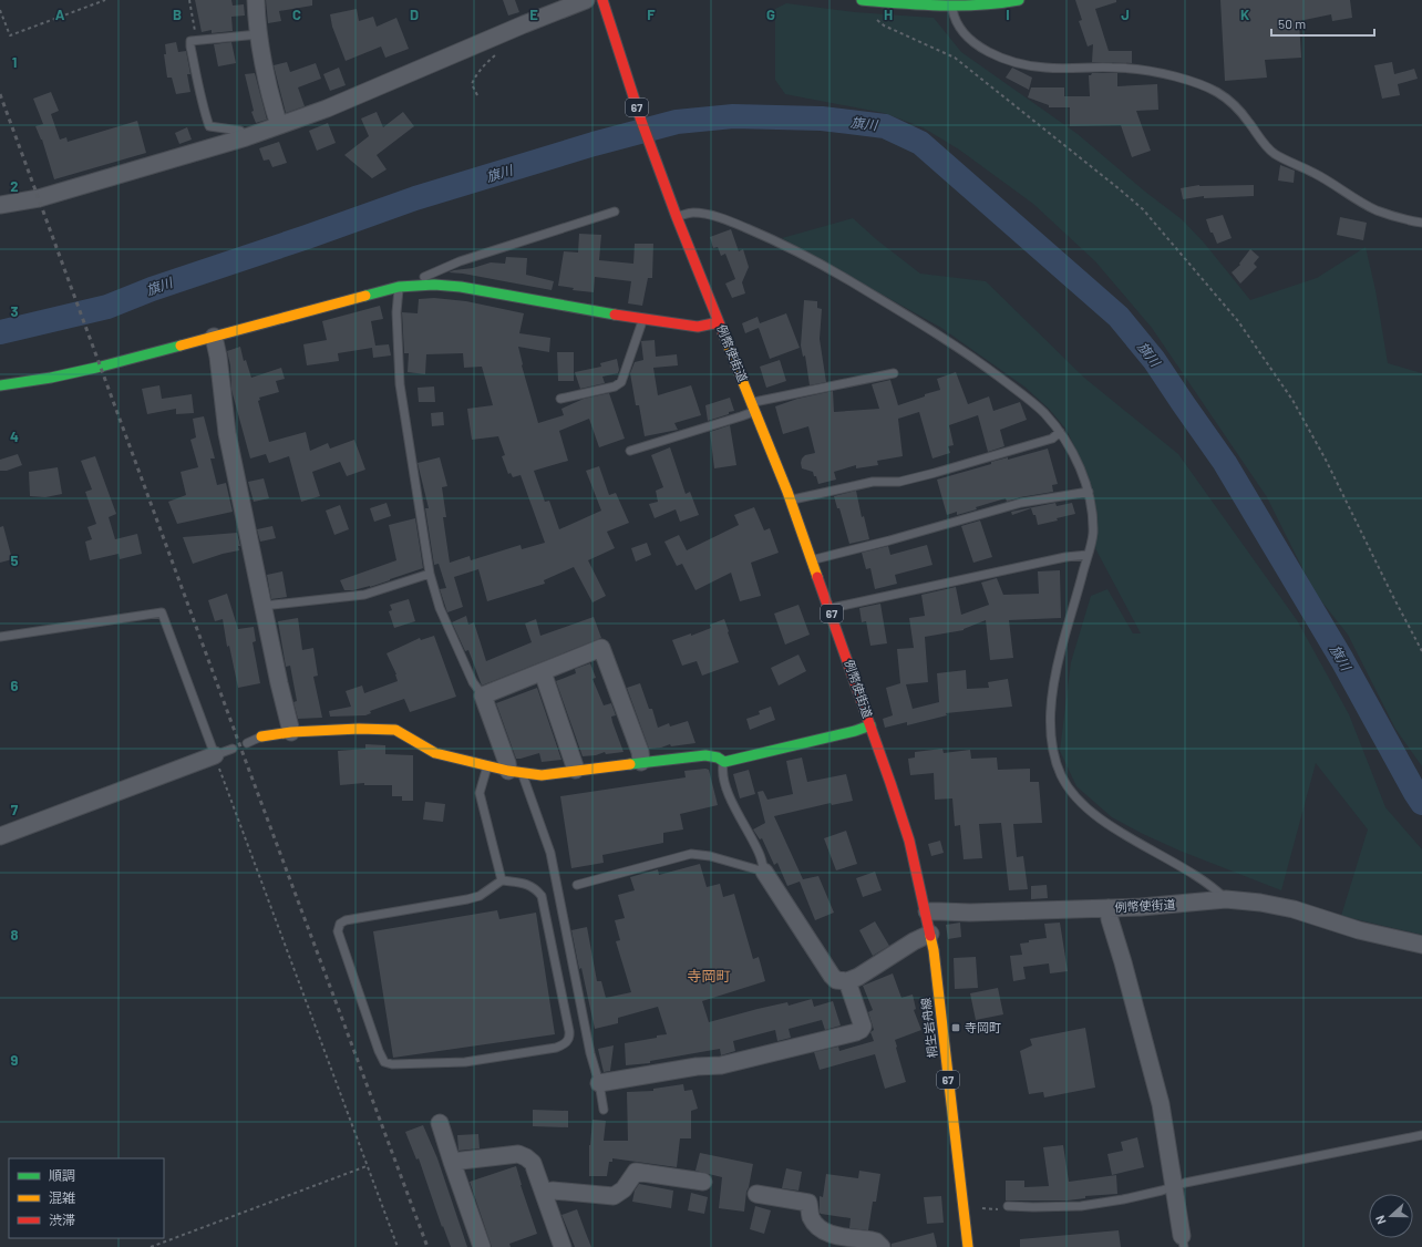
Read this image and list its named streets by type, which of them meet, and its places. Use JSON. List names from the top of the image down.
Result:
{
  "streets": {
    "main road": ["67", "例幣使街道", "桐生岩舟線"]
  },
  "crossings": [
    ["例幣使街道", "桐生岩舟線"]
  ],
  "districts": ["寺岡町"],
  "water": ["旗川"],
  "places": {
    "transit": ["寺岡町"]
  },
  "legend": ["順調", "混雑", "渋滞"],
  "scale_bar": "50 m",
  "north": "left",
  "grid": {
    "columns": [
      "A",
      "B",
      "C",
      "D",
      "E",
      "F",
      "G",
      "H",
      "I",
      "J",
      "K"
    ],
    "rows": [
      "1",
      "2",
      "3",
      "4",
      "5",
      "6",
      "7",
      "8",
      "9"
    ]
  }
}
